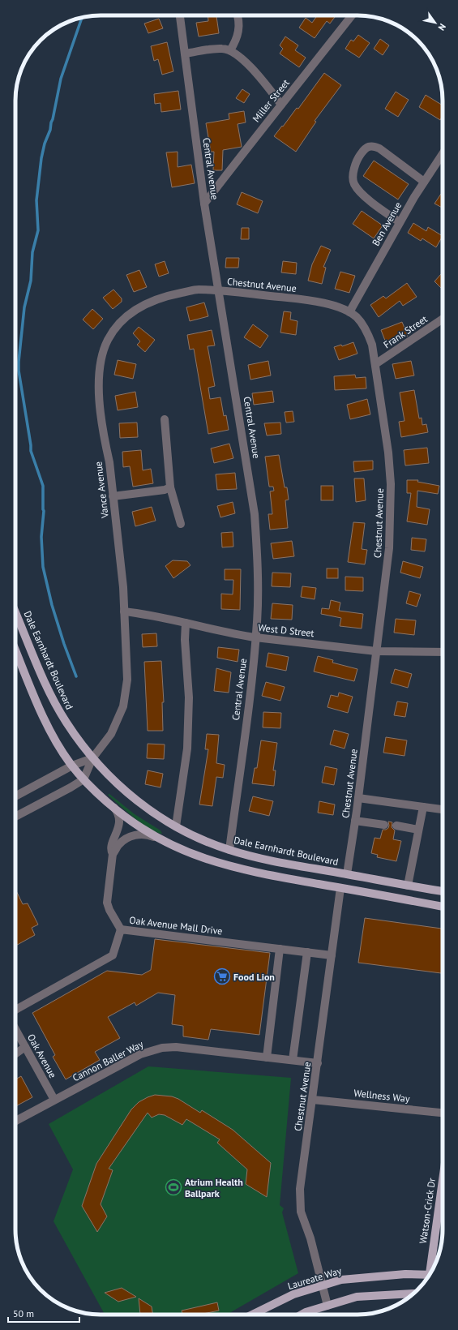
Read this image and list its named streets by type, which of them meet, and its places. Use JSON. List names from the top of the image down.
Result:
{
  "streets": {
    "main road": ["Dale Earnhardt Boulevard", "Watson-Crick Dr", "Laureate Way"],
    "street": [
      "Miller Street",
      "Central Avenue",
      "Ben Avenue",
      "Chestnut Avenue",
      "Frank Street",
      "Vance Avenue",
      "West D Street",
      "Oak Avenue Mall Drive",
      "Oak Avenue",
      "Cannon Baller Way",
      "Wellness Way"
    ]
  },
  "crossings": [
    ["Miller Street", "Central Avenue"],
    ["Central Avenue", "Chestnut Avenue"],
    ["Central Avenue", "Vance Avenue"],
    ["Central Avenue", "West D Street"],
    ["Central Avenue", "Dale Earnhardt Boulevard"],
    ["Ben Avenue", "Chestnut Avenue"],
    ["Chestnut Avenue", "Frank Street"],
    ["Chestnut Avenue", "Vance Avenue"],
    ["Chestnut Avenue", "West D Street"],
    ["Chestnut Avenue", "Dale Earnhardt Boulevard"],
    ["Chestnut Avenue", "Oak Avenue Mall Drive"],
    ["Chestnut Avenue", "Cannon Baller Way"],
    ["Chestnut Avenue", "Wellness Way"],
    ["Chestnut Avenue", "Laureate Way"],
    ["Vance Avenue", "West D Street"],
    ["Vance Avenue", "Dale Earnhardt Boulevard"],
    ["Oak Avenue", "Cannon Baller Way"]
  ],
  "places": {
    "supermarket": ["Food Lion"],
    "sports": ["Atrium Health Ballpark"]
  },
  "scale_bar": "50 m",
  "north": "bottom right"
}
